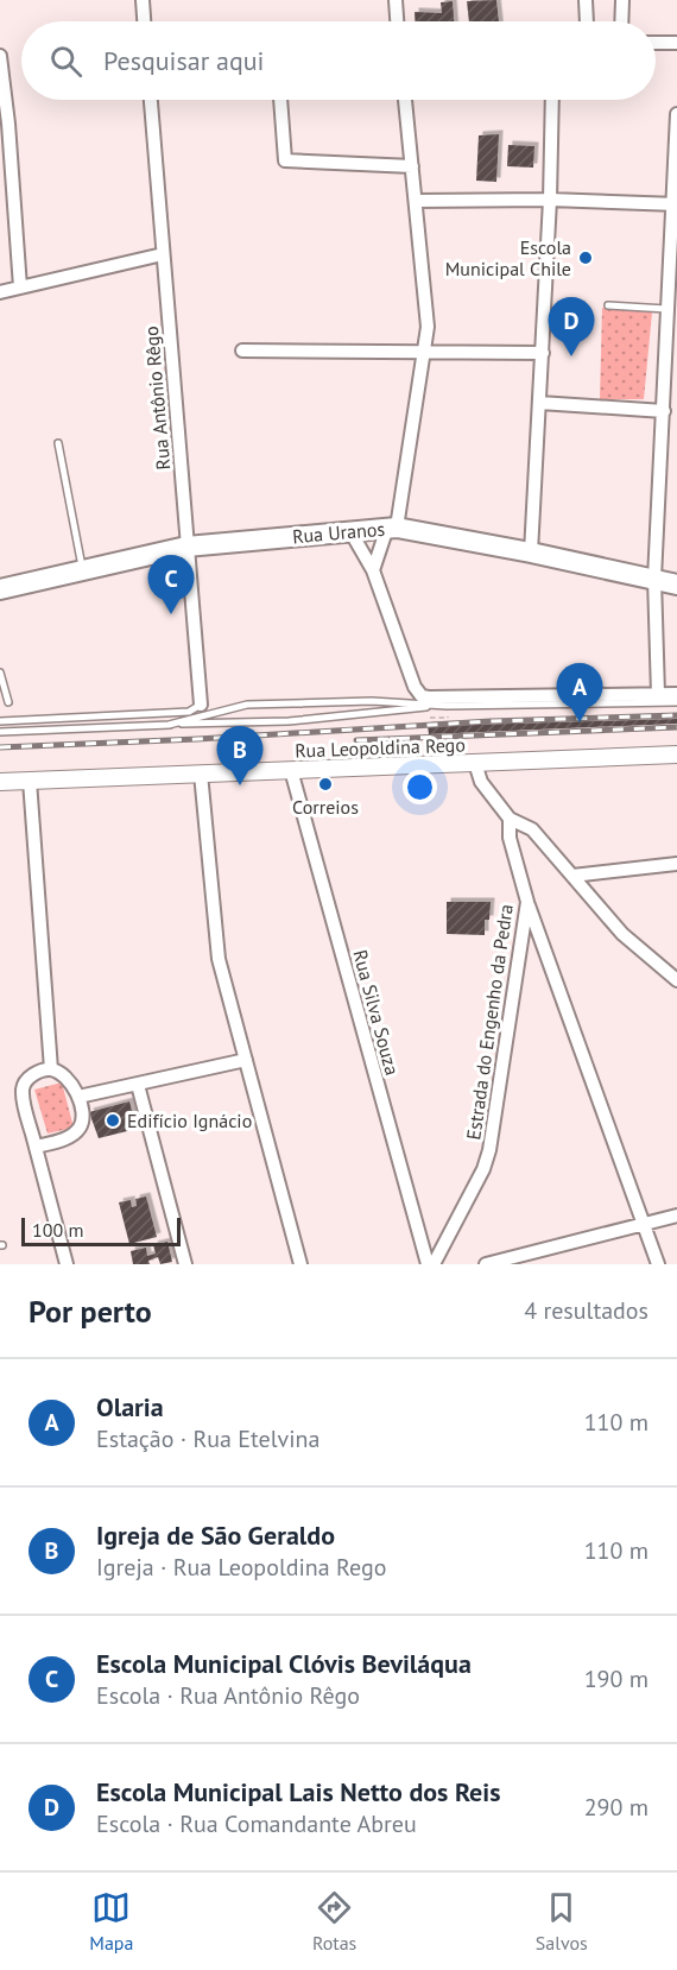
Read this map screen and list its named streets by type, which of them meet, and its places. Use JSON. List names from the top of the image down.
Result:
{
  "streets": {
    "main road": ["Rua Uranos", "Rua Leopoldina Rego"],
    "street": ["Rua Antônio Rêgo", "Rua Silva Souza", "Estrada do Engenho da Pedra"]
  },
  "crossings": [
    ["Rua Antônio Rêgo", "Rua Uranos"],
    ["Rua Leopoldina Rego", "Rua Silva Souza"]
  ],
  "places": ["Escola Municipal Chile", "Correios", "Edifício Ignácio"],
  "scale_bar": "100 m",
  "page": {
    "search": "Pesquisar aqui",
    "pins": [
      "D",
      "C",
      "A",
      "B"
    ],
    "scale": "100 m",
    "heading": ["Por perto", "4 resultados"],
    "list": [
      {
        "mark": "A",
        "name": "Olaria",
        "note": "Estação · Rua Etelvina",
        "value": "110 m"
      },
      {
        "mark": "B",
        "name": "Igreja de São Geraldo",
        "note": "Igreja · Rua Leopoldina Rego",
        "value": "110 m"
      },
      {
        "mark": "C",
        "name": "Escola Municipal Clóvis Beviláqua",
        "note": "Escola · Rua Antônio Rêgo",
        "value": "190 m"
      },
      {
        "mark": "D",
        "name": "Escola Municipal Lais Netto dos Reis",
        "note": "Escola · Rua Comandante Abreu",
        "value": "290 m"
      }
    ],
    "nav": ["Mapa", "Rotas", "Salvos"]
  }
}
